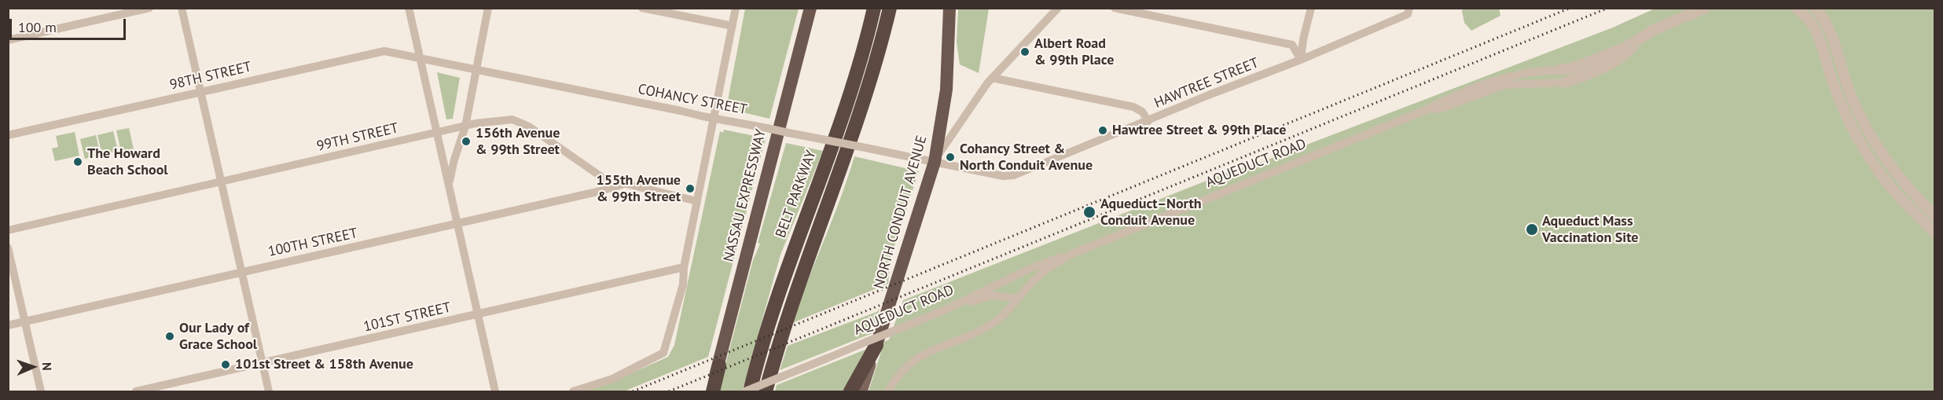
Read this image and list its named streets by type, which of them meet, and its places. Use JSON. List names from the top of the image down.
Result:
{
  "streets": {
    "highway": ["BELT PARKWAY", "NASSAU EXPRESSWAY", "NORTH CONDUIT AVENUE"],
    "street": [
      "98TH STREET",
      "HAWTREE STREET",
      "COHANCY STREET",
      "99TH STREET",
      "AQUEDUCT ROAD",
      "100TH STREET",
      "101ST STREET"
    ]
  },
  "crossings": [
    ["98TH STREET", "COHANCY STREET"],
    ["HAWTREE STREET", "COHANCY STREET"],
    ["COHANCY STREET", "NORTH CONDUIT AVENUE"],
    ["99TH STREET", "100TH STREET"],
    ["AQUEDUCT ROAD", "NORTH CONDUIT AVENUE"]
  ],
  "places": [
    "Albert Road & 99th Place",
    "Hawtree Street & 99th Place",
    "156th Avenue & 99th Street",
    "Cohancy Street & North Conduit Avenue",
    "The Howard Beach School",
    "155th Avenue & 99th Street",
    "Aqueduct–North Conduit Avenue",
    "Aqueduct Mass Vaccination Site",
    "Our Lady of Grace School",
    "101st Street & 158th Avenue"
  ],
  "scale_bar": "100 m",
  "north": "right"
}
